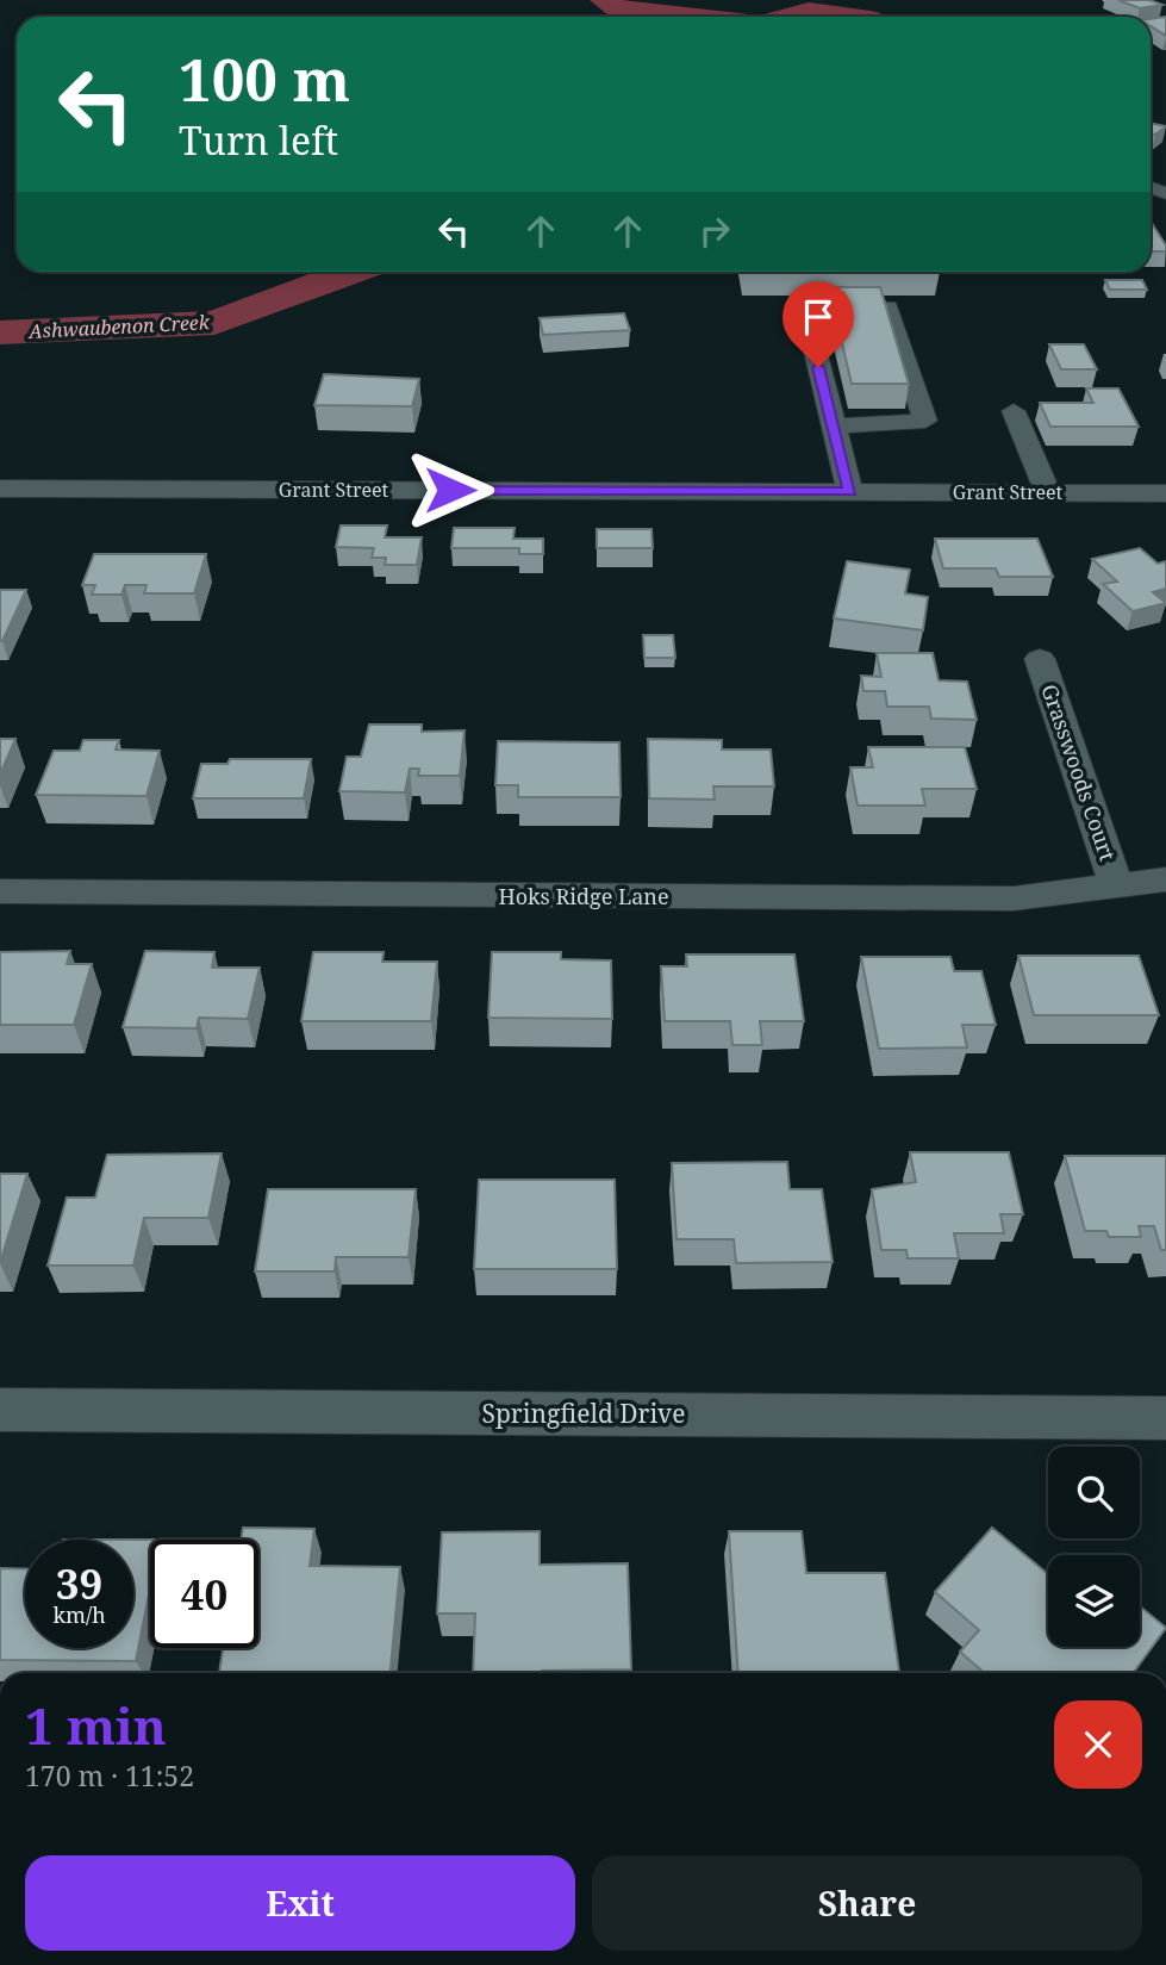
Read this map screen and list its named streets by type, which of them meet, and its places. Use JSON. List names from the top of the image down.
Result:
{
  "streets": {
    "street": [
      "Grant Street",
      "Grasswoods Court",
      "Hoks Ridge Lane",
      "Springfield Drive"
    ]
  },
  "crossings": [
    ["Grasswoods Court", "Hoks Ridge Lane"]
  ],
  "water": ["Ashwaubenon Creek"],
  "page": {
    "turn": ["100 m", "Turn left"],
    "speed": "39 km/h",
    "limit": "40",
    "heading": ["1 min", "170 m · 11:52"],
    "buttons": ["Exit", "Share"]
  }
}
